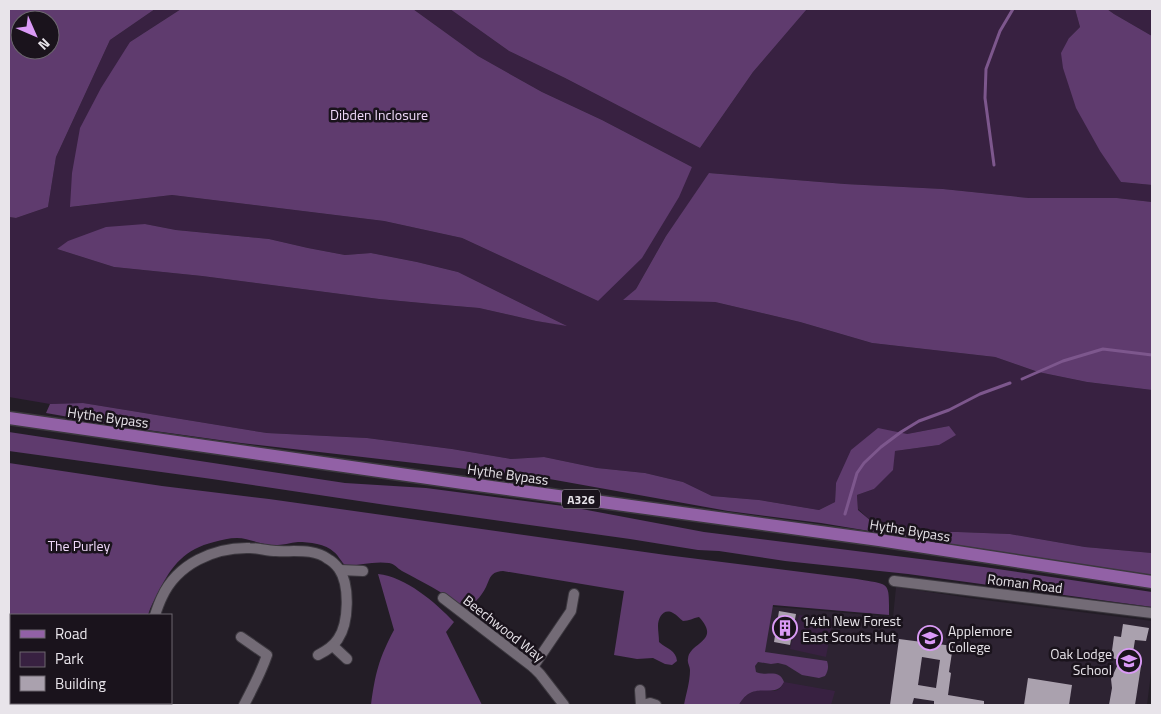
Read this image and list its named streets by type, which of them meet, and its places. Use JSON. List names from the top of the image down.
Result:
{
  "streets": {
    "main road": ["Hythe Bypass", "A326"],
    "street": ["Roman Road", "Beechwood Way"]
  },
  "parks": ["Dibden Inclosure", "The Purley"],
  "places": {
    "building": ["14th New Forest East Scouts Hut"],
    "school or university": ["Applemore College", "Oak Lodge School"]
  },
  "legend": ["Road", "Park", "Building"],
  "north": "bottom right"
}
